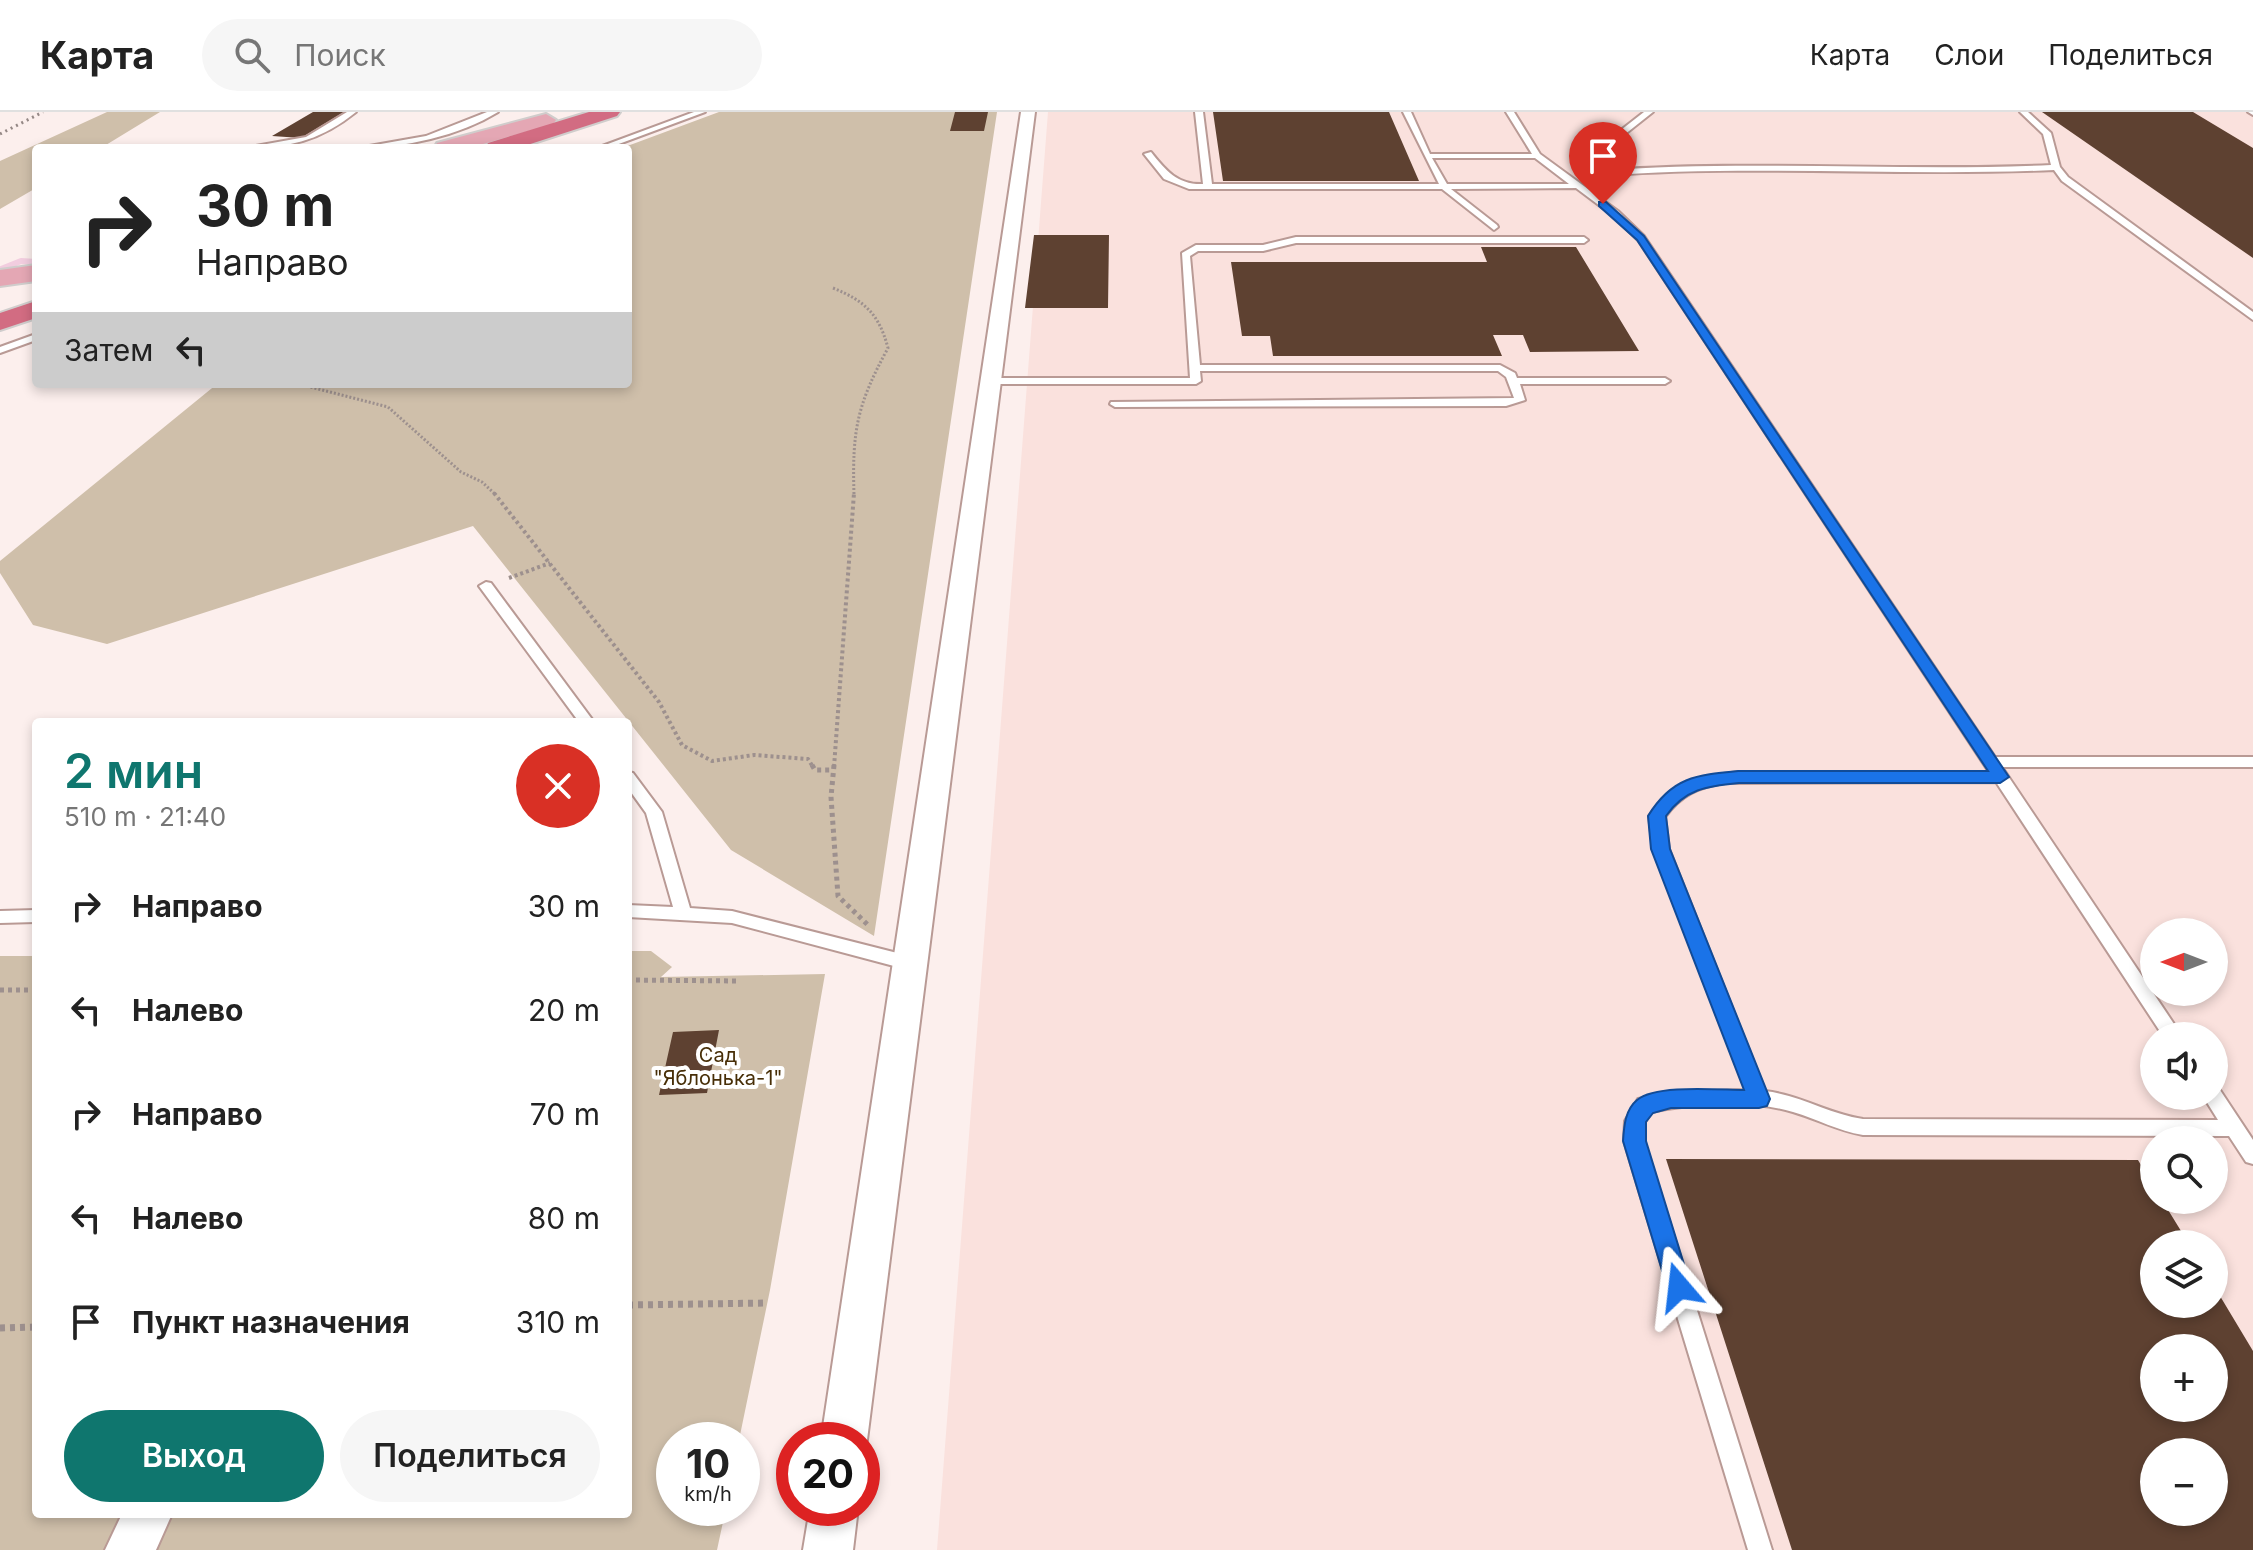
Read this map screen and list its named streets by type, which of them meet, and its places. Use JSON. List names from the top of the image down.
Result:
{
  "parks": ["Сад \"Яблонька-1\""],
  "north": "left",
  "page": {
    "header": "Карта",
    "search": "Поиск",
    "nav": ["Карта", "Слои", "Поделиться"],
    "turn": ["30 m", "Направо"],
    "then": "Затем",
    "heading": ["2 мин", "510 m · 21:40"],
    "list": [
      {
        "name": "Направо",
        "value": "30 m"
      },
      {
        "name": "Налево",
        "value": "20 m"
      },
      {
        "name": "Направо",
        "value": "70 m"
      },
      {
        "name": "Налево",
        "value": "80 m"
      },
      {
        "name": "Пункт назначения",
        "value": "310 m"
      }
    ],
    "map_buttons": ["+", "−"],
    "buttons": ["Выход", "Поделиться"],
    "speed": "10 km/h",
    "limit": "20"
  }
}
